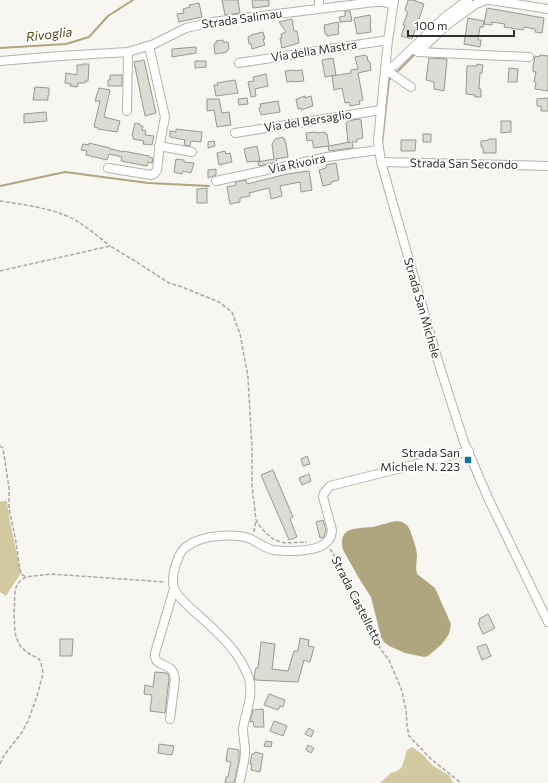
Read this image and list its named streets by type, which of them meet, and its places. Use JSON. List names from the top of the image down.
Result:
{
  "streets": {
    "street": [
      "Strada Salimau",
      "Via della Mastra",
      "Via del Bersaglio",
      "Via Rivoira",
      "Strada San Secondo",
      "Strada San Michele",
      "Strada Castelletto"
    ]
  },
  "crossings": [
    ["Strada Salimau", "Strada San Michele"],
    ["Via della Mastra", "Strada San Michele"],
    ["Via del Bersaglio", "Strada San Michele"],
    ["Via Rivoira", "Strada San Michele"],
    ["Strada San Secondo", "Strada San Michele"]
  ],
  "water": ["Rivoglia"],
  "places": {
    "transit": ["Strada San Michele N. 223"]
  },
  "scale_bar": "100 m"
}
